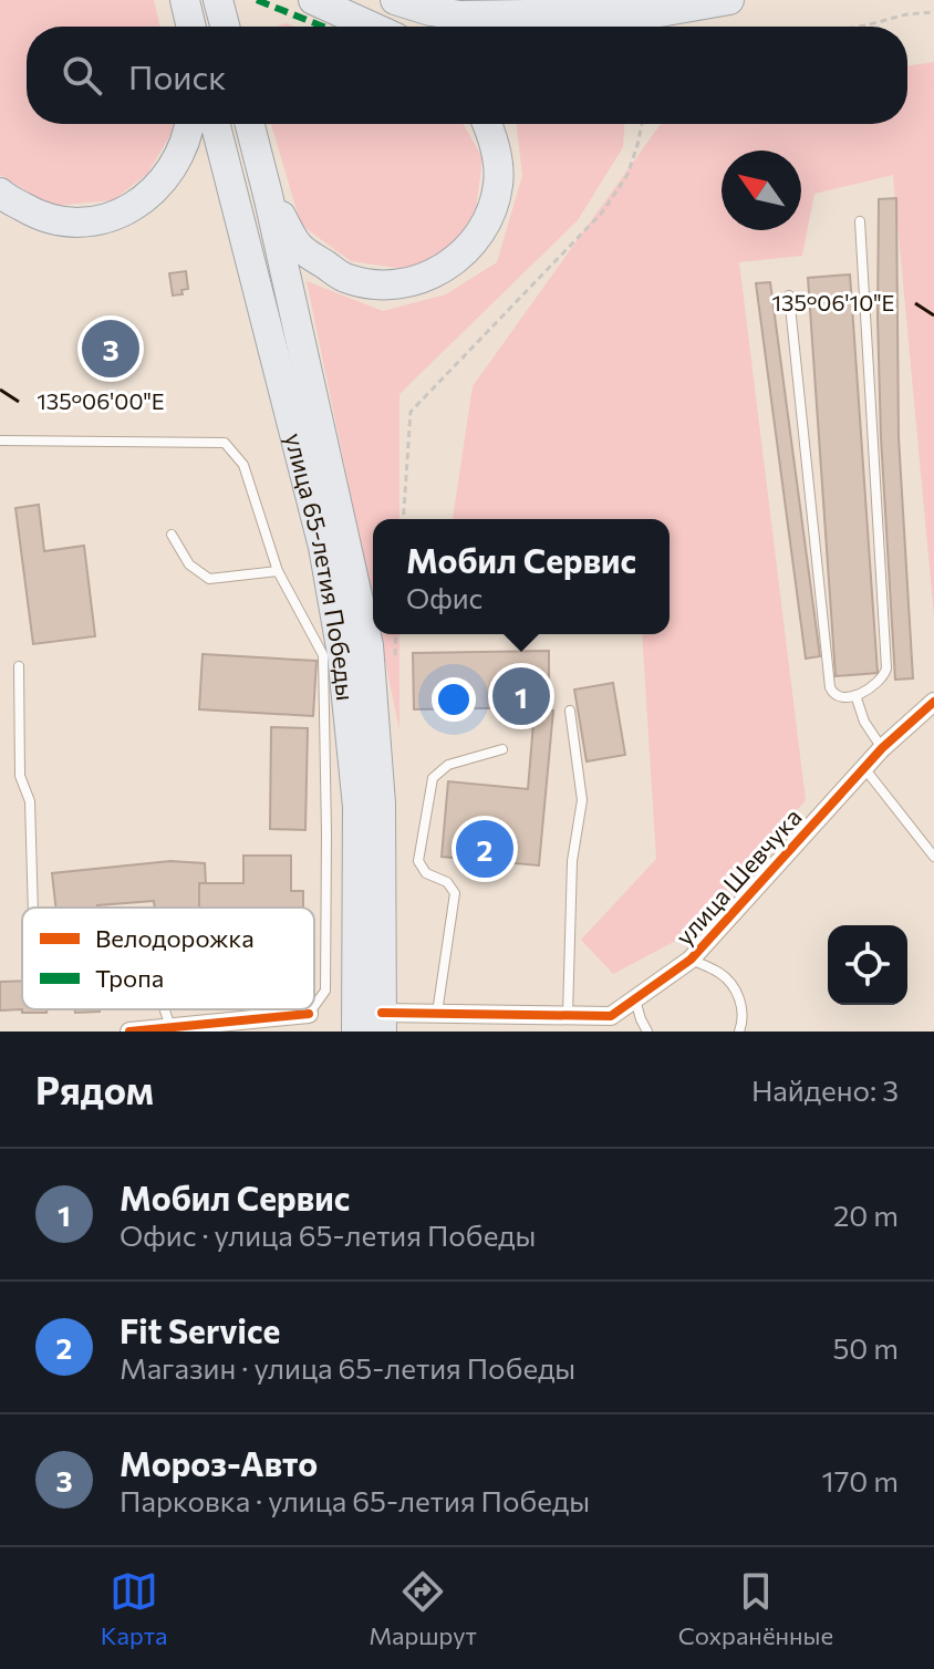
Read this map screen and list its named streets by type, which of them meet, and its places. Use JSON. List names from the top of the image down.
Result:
{
  "streets": {
    "main road": ["улица 65-летия Победы"],
    "street": ["улица Шевчука"]
  },
  "crossings": [
    ["улица 65-летия Победы", "улица Шевчука"]
  ],
  "legend": ["Велодорожка", "Тропа"],
  "north": "top left",
  "page": {
    "search": "Поиск",
    "pins": ["3", "1", "2"],
    "popup": ["Мобил Сервис", "Офис"],
    "heading": ["Рядом", "Найдено: 3"],
    "list": [
      {
        "mark": "1",
        "name": "Мобил Сервис",
        "note": "Офис · улица 65-летия Победы",
        "value": "20 m"
      },
      {
        "mark": "2",
        "name": "Fit Service",
        "note": "Магазин · улица 65-летия Победы",
        "value": "50 m"
      },
      {
        "mark": "3",
        "name": "Мороз-Авто",
        "note": "Парковка · улица 65-летия Победы",
        "value": "170 m"
      }
    ],
    "nav": ["Карта", "Маршрут", "Сохранённые"]
  },
  "coordinates": ["135°06'10\"E", "135°06'00\"E"]
}
